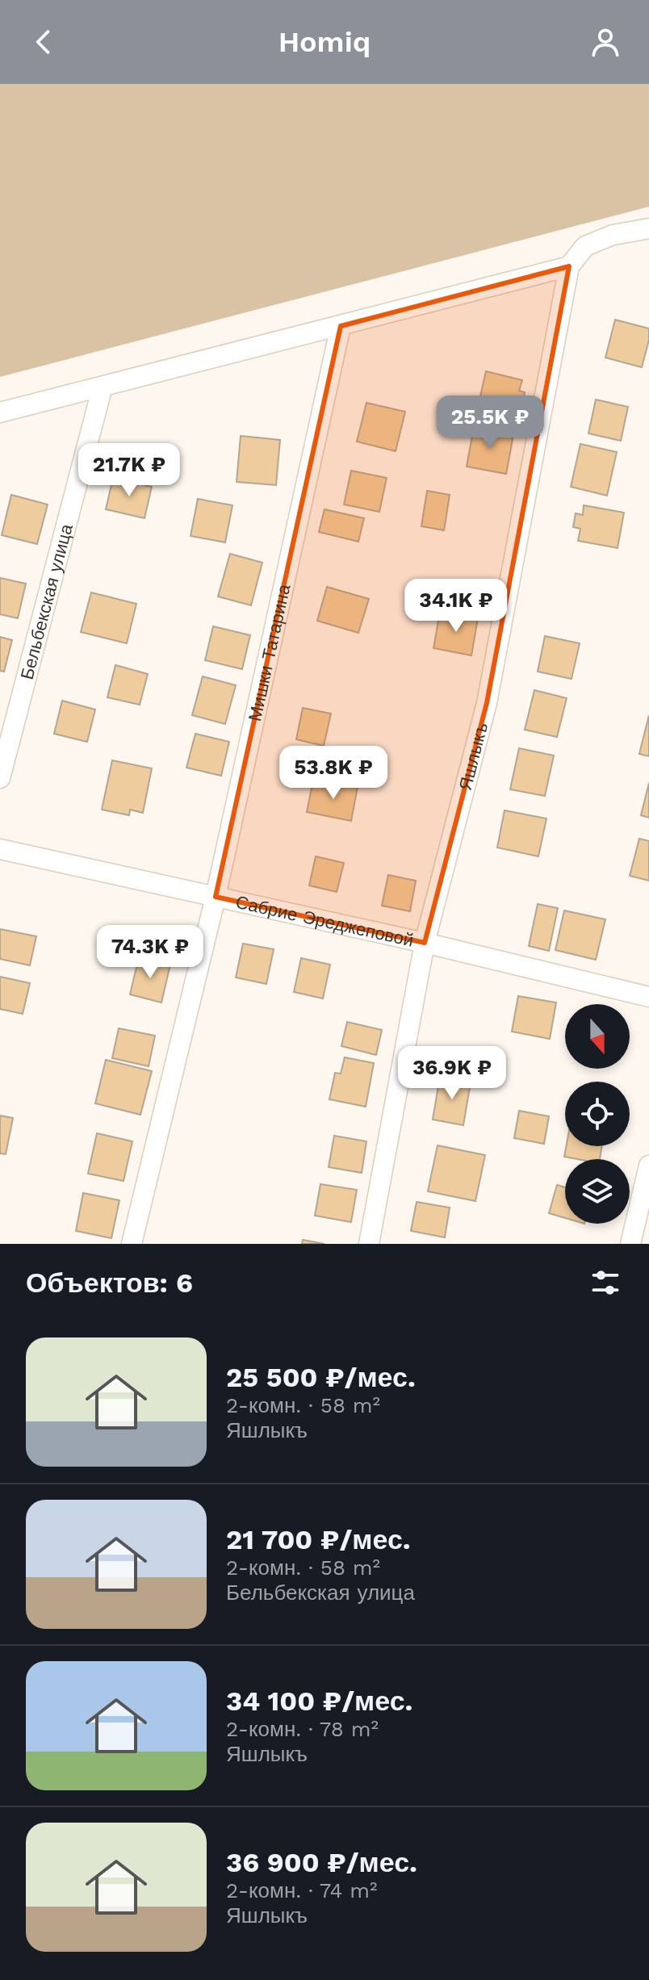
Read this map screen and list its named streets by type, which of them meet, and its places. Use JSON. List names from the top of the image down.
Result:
{
  "streets": {
    "street": [
      "Бельбекская улица",
      "Мишки Татарина",
      "Яшлыкъ",
      "Сабрие Эреджеповой"
    ]
  },
  "crossings": [
    ["Мишки Татарина", "Сабрие Эреджеповой"],
    ["Яшлыкъ", "Сабрие Эреджеповой"]
  ],
  "north": "bottom",
  "page": {
    "header": "Homiq",
    "price": [
      "25.5K ₽",
      "21.7K ₽",
      "34.1K ₽",
      "53.8K ₽",
      "74.3K ₽",
      "36.9K ₽"
    ],
    "heading": "Объектов: 6",
    "list": [
      {
        "name": "25 500 ₽/мес.",
        "note": "2-комн. · 58 m² · Яшлыкъ"
      },
      {
        "name": "21 700 ₽/мес.",
        "note": "2-комн. · 58 m² · Бельбекская улица"
      },
      {
        "name": "34 100 ₽/мес.",
        "note": "2-комн. · 78 m² · Яшлыкъ"
      },
      {
        "name": "36 900 ₽/мес.",
        "note": "2-комн. · 74 m² · Яшлыкъ"
      }
    ]
  }
}
